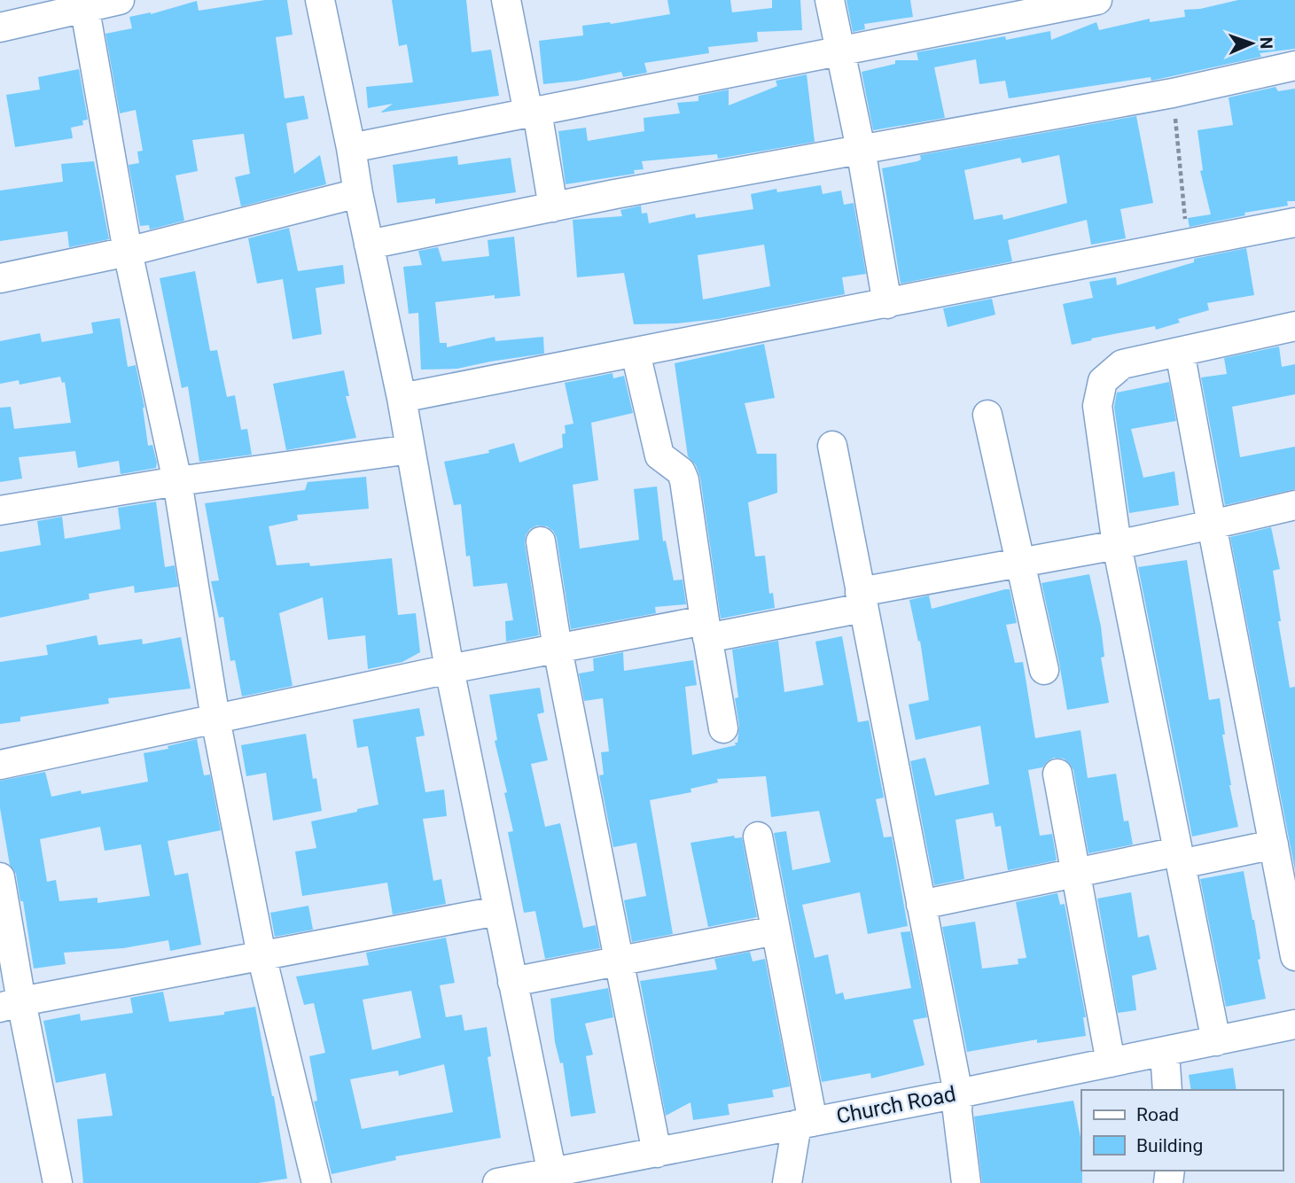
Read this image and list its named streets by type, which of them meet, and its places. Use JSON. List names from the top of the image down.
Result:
{
  "streets": {
    "street": ["Church Road"]
  },
  "legend": ["Road", "Building"],
  "north": "right"
}
